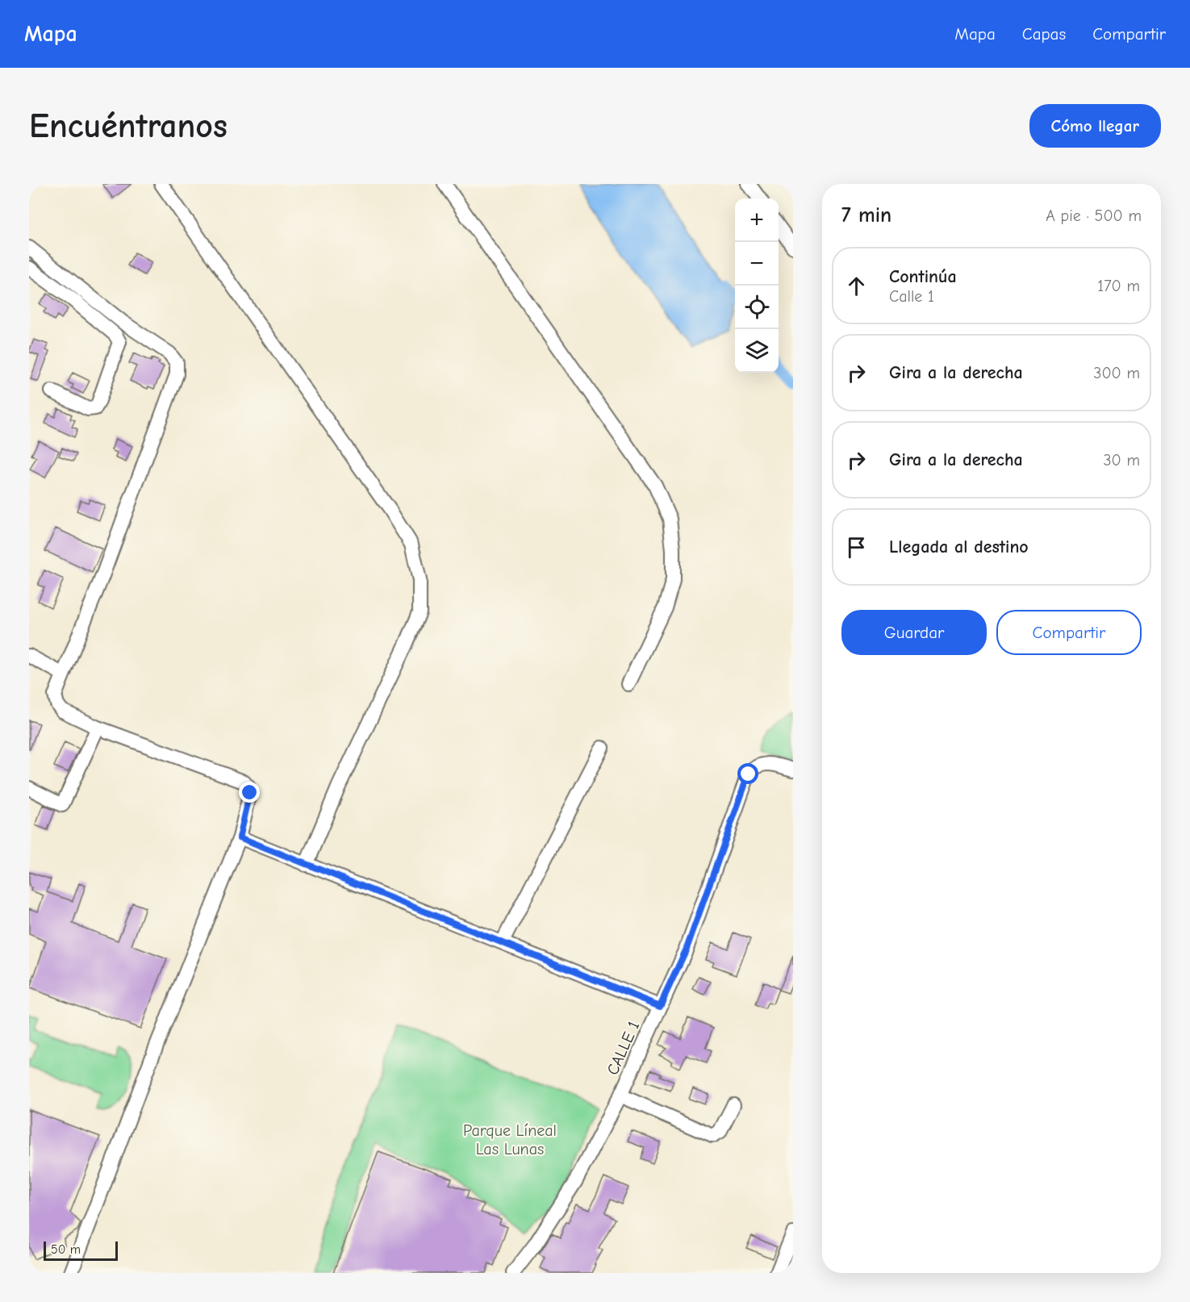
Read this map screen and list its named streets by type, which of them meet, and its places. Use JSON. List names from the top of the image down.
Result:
{
  "streets": {
    "street": ["CALLE 1"]
  },
  "parks": ["Parque Líneal Las Lunas"],
  "scale_bar": "50 m",
  "page": {
    "header": "Mapa",
    "nav": ["Mapa", "Capas", "Compartir"],
    "buttons": [
      "Cómo llegar",
      ["Guardar", "Compartir"]
    ],
    "title": "Encuéntranos",
    "heading": ["7 min", "A pie · 500 m"],
    "map_buttons": ["+", "−"],
    "list": [
      ["Continúa", "Calle 1", "170 m"],
      ["Gira a la derecha", "300 m"],
      ["Gira a la derecha", "30 m"],
      "Llegada al destino"
    ],
    "scale": "50 m"
  }
}
